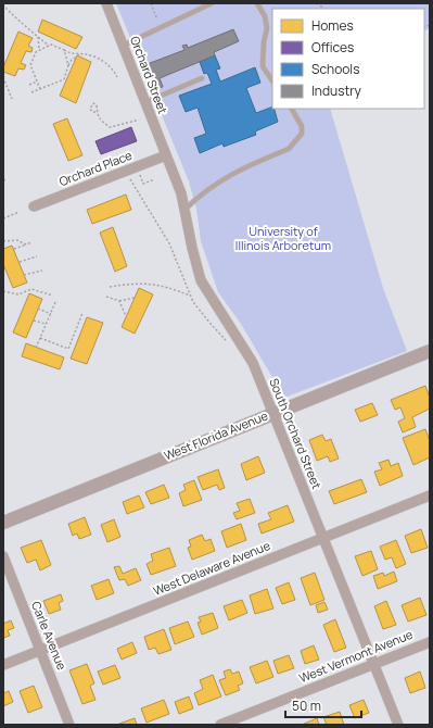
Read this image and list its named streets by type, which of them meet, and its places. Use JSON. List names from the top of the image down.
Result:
{
  "streets": {
    "main road": ["West Florida Avenue"],
    "street": [
      "Orchard Street",
      "Orchard Place",
      "South Orchard Street",
      "West Delaware Avenue",
      "Carle Avenue",
      "West Vermont Avenue"
    ]
  },
  "crossings": [
    ["Orchard Street", "Orchard Place"],
    ["Orchard Street", "South Orchard Street"],
    ["Orchard Place", "South Orchard Street"],
    ["South Orchard Street", "West Florida Avenue"],
    ["South Orchard Street", "West Delaware Avenue"],
    ["South Orchard Street", "West Vermont Avenue"],
    ["West Delaware Avenue", "Carle Avenue"]
  ],
  "parks": ["University of Illinois Arboretum"],
  "legend": [
    "Homes",
    "Offices",
    "Schools",
    "Industry"
  ],
  "scale_bar": "50 m"
}
